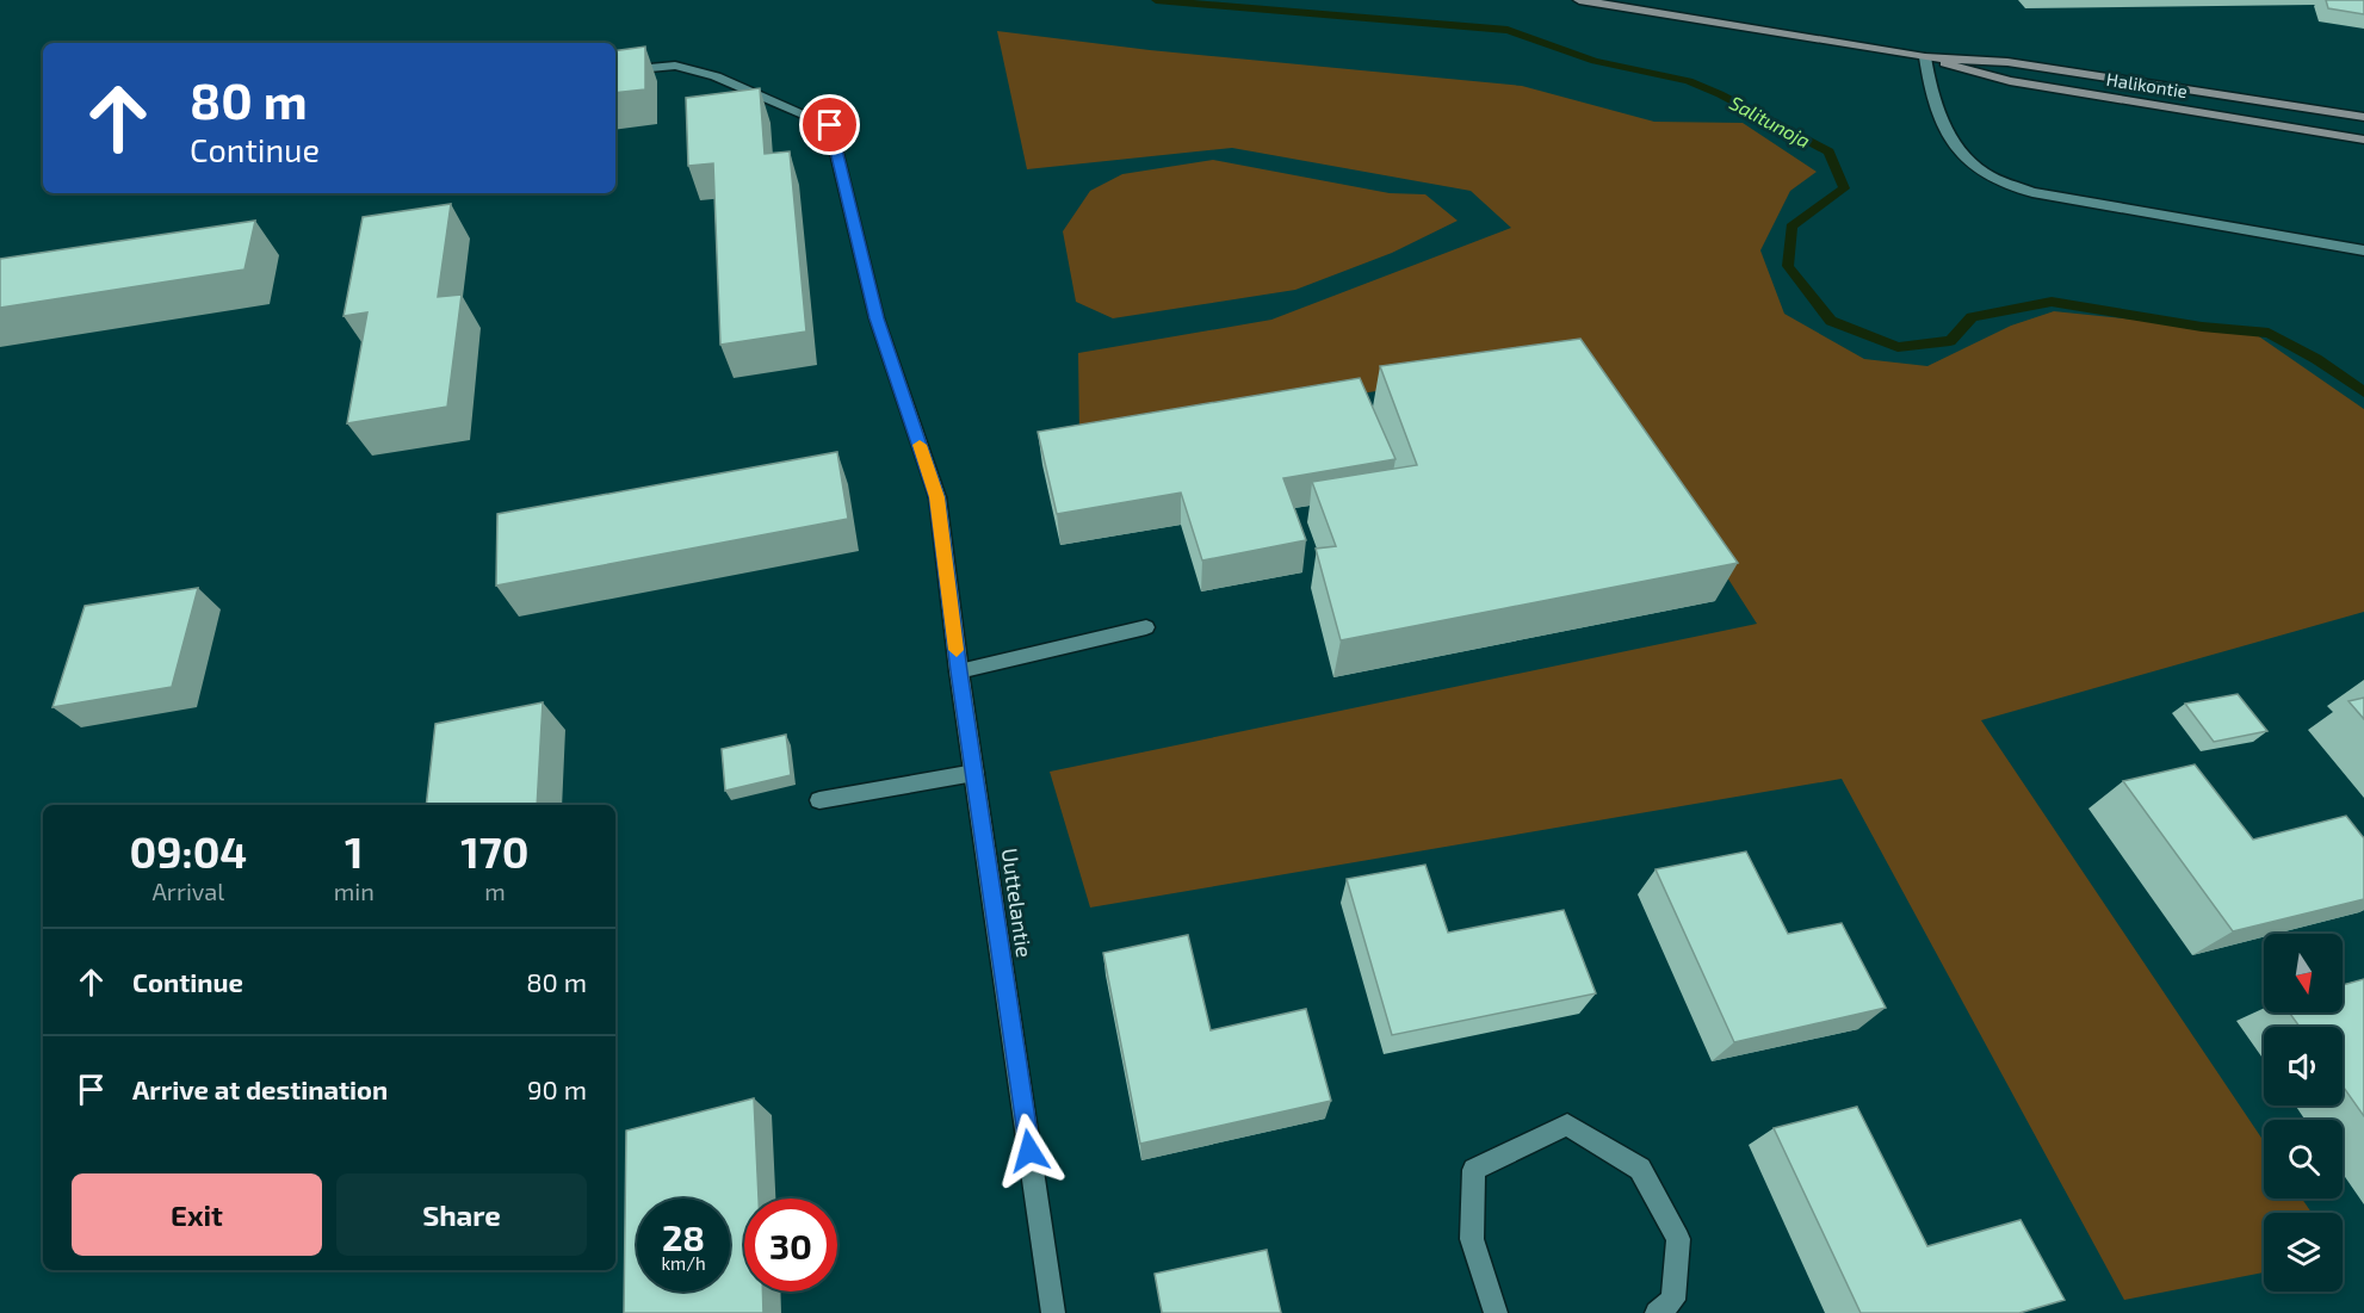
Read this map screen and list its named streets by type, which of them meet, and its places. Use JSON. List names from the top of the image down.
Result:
{
  "streets": {
    "main road": ["Halikontie"],
    "street": ["Uuttelantie"]
  },
  "water": ["Salitunoja"],
  "north": "bottom",
  "page": {
    "turn": ["80 m", "Continue"],
    "eta": [
      "09:04",
      "Arrival",
      "1",
      "min",
      "170",
      "m"
    ],
    "list": [
      {
        "name": "Continue",
        "value": "80 m"
      },
      {
        "name": "Arrive at destination",
        "value": "90 m"
      }
    ],
    "buttons": ["Exit", "Share"],
    "speed": "28 km/h",
    "limit": "30"
  }
}
